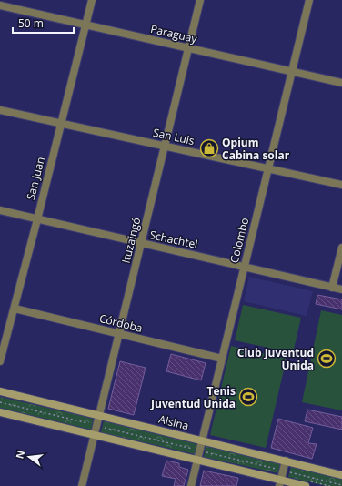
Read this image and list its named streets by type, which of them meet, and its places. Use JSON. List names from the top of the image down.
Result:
{
  "streets": {
    "main road": ["Alsina"],
    "street": [
      "Paraguay",
      "San Luis",
      "San Juan",
      "Schachtel",
      "Ituzaingó",
      "Colombo",
      "Córdoba"
    ]
  },
  "crossings": [
    ["Paraguay", "San Juan"],
    ["Paraguay", "Ituzaingó"],
    ["Paraguay", "Colombo"],
    ["San Luis", "San Juan"],
    ["San Luis", "Ituzaingó"],
    ["San Luis", "Colombo"],
    ["San Juan", "Schachtel"],
    ["San Juan", "Córdoba"],
    ["Schachtel", "Ituzaingó"],
    ["Schachtel", "Colombo"],
    ["Ituzaingó", "Córdoba"],
    ["Ituzaingó", "Alsina"],
    ["Colombo", "Córdoba"],
    ["Colombo", "Alsina"]
  ],
  "places": {
    "shop": ["Opium Cabina solar"],
    "sports": ["Club Juventud Unida", "Tenis Juventud Unida"]
  },
  "scale_bar": "50 m",
  "north": "left"
}
